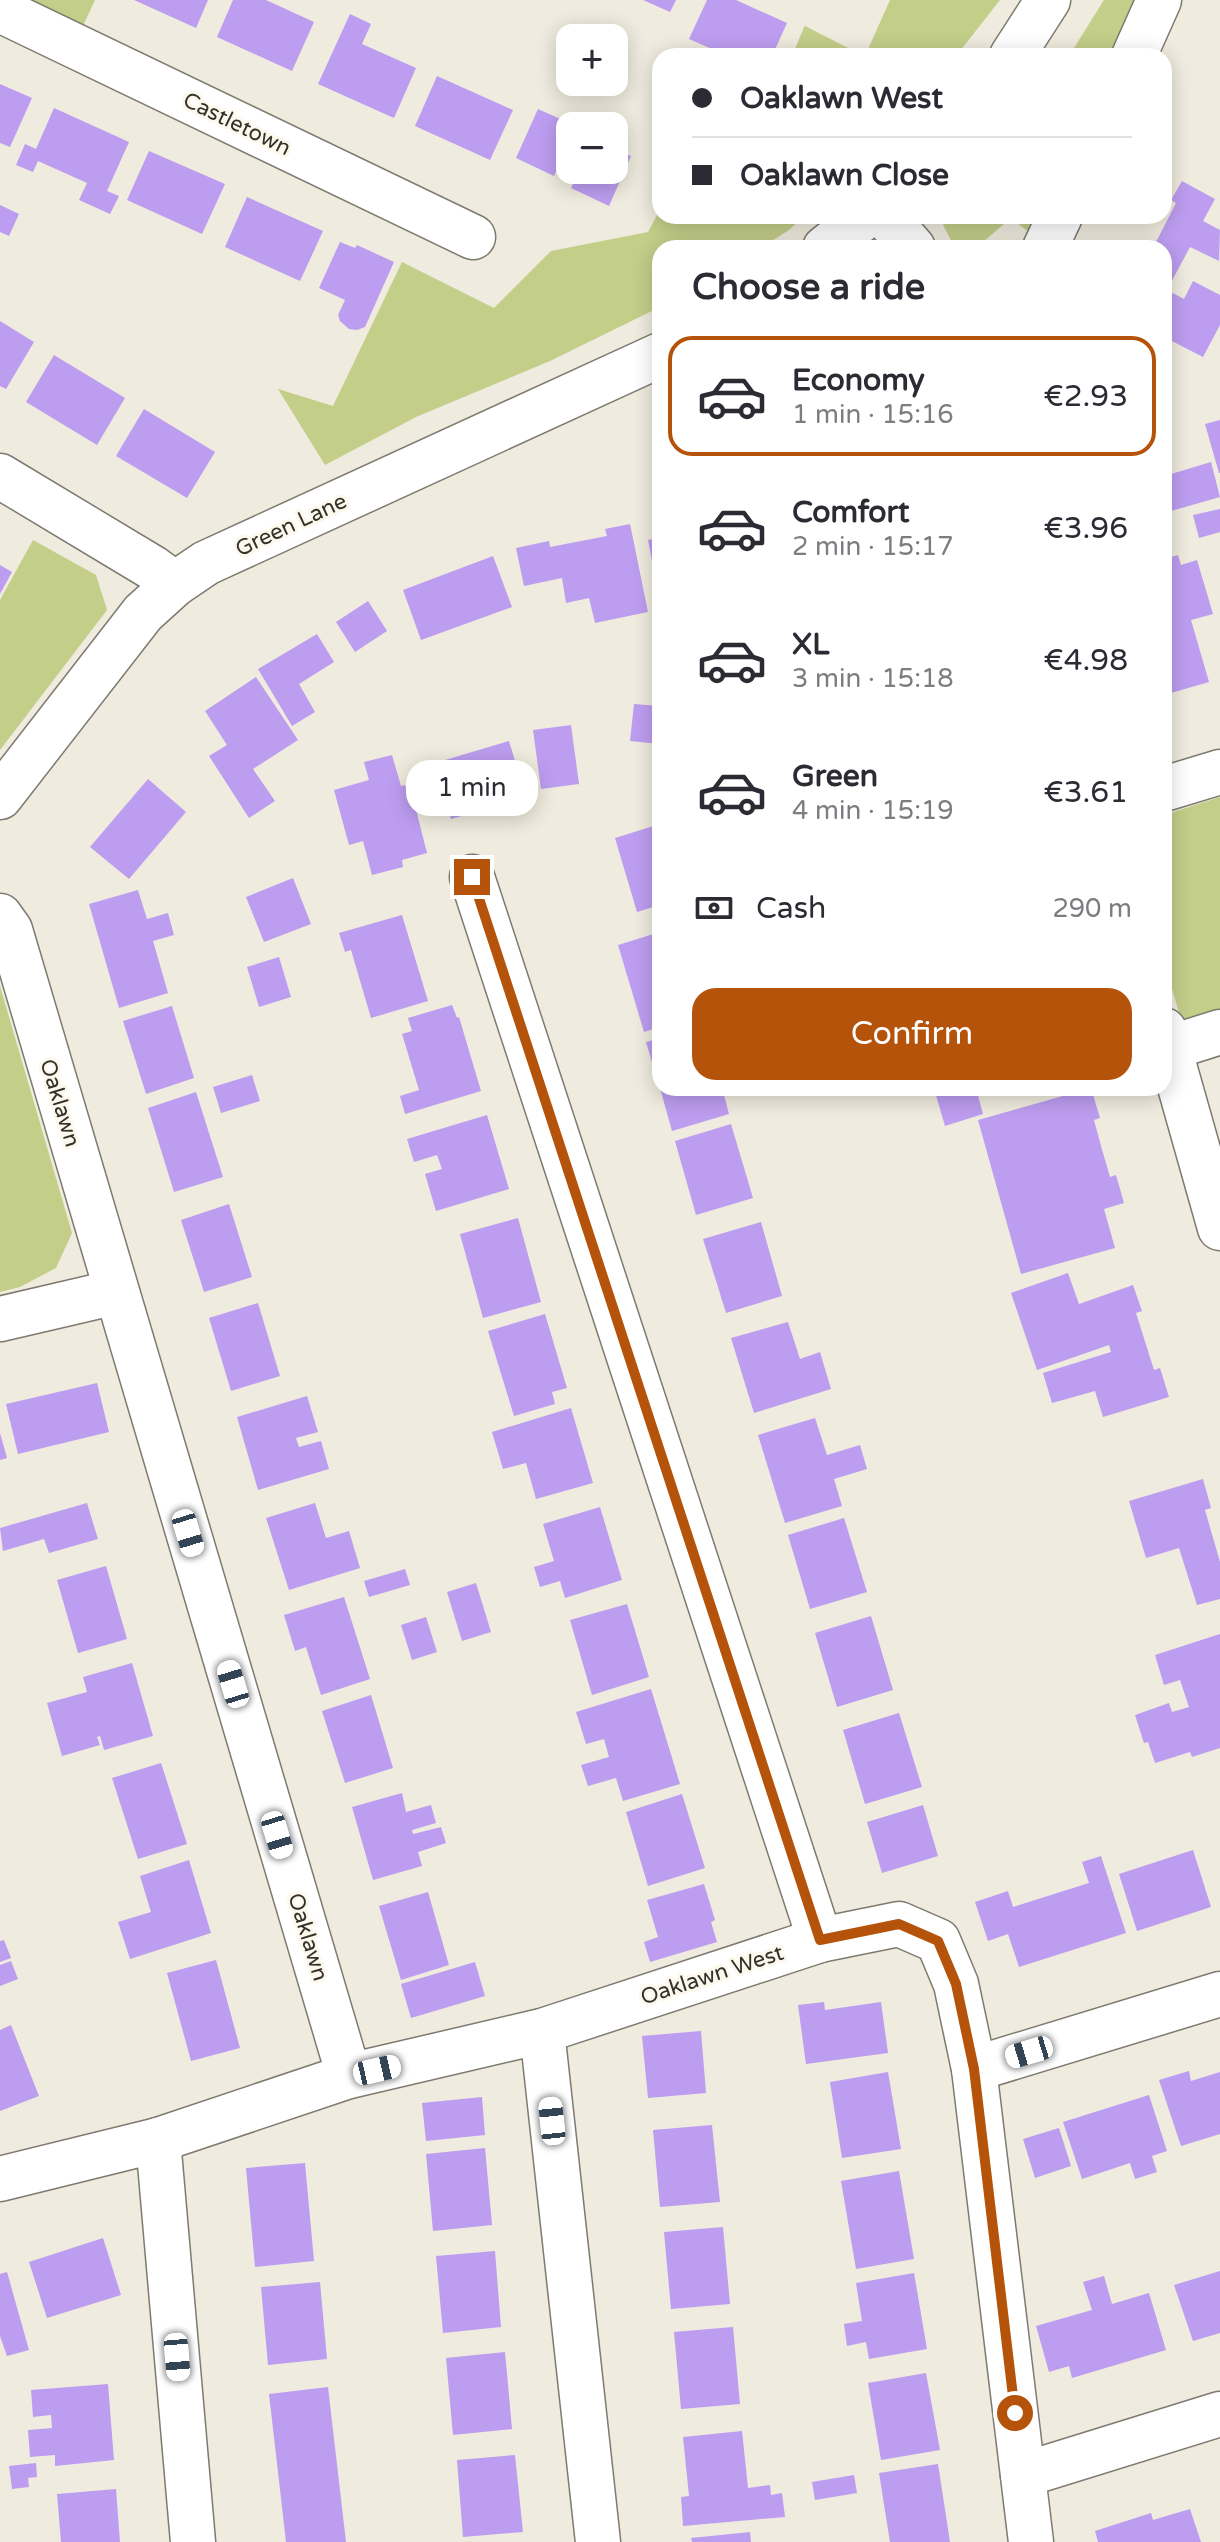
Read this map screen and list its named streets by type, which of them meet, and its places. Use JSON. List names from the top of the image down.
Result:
{
  "streets": {
    "street": [
      "Castletown",
      "Green Lane",
      "Oaklawn",
      "Oaklawn West"
    ]
  },
  "crossings": [
    ["Oaklawn", "Oaklawn West"]
  ],
  "page": {
    "map_buttons": ["+", "−"],
    "banner": ["Oaklawn West", "Oaklawn Close"],
    "heading": "Choose a ride",
    "list": [
      {
        "name": "Economy",
        "note": "1 min · 15:16",
        "value": "€2.93"
      },
      {
        "name": "Comfort",
        "note": "2 min · 15:17",
        "value": "€3.96"
      },
      {
        "name": "XL",
        "note": "3 min · 15:18",
        "value": "€4.98"
      },
      {
        "name": "Green",
        "note": "4 min · 15:19",
        "value": "€3.61"
      }
    ],
    "bubble": "1 min",
    "pay": ["Cash", "290 m"],
    "buttons": "Confirm"
  }
}
